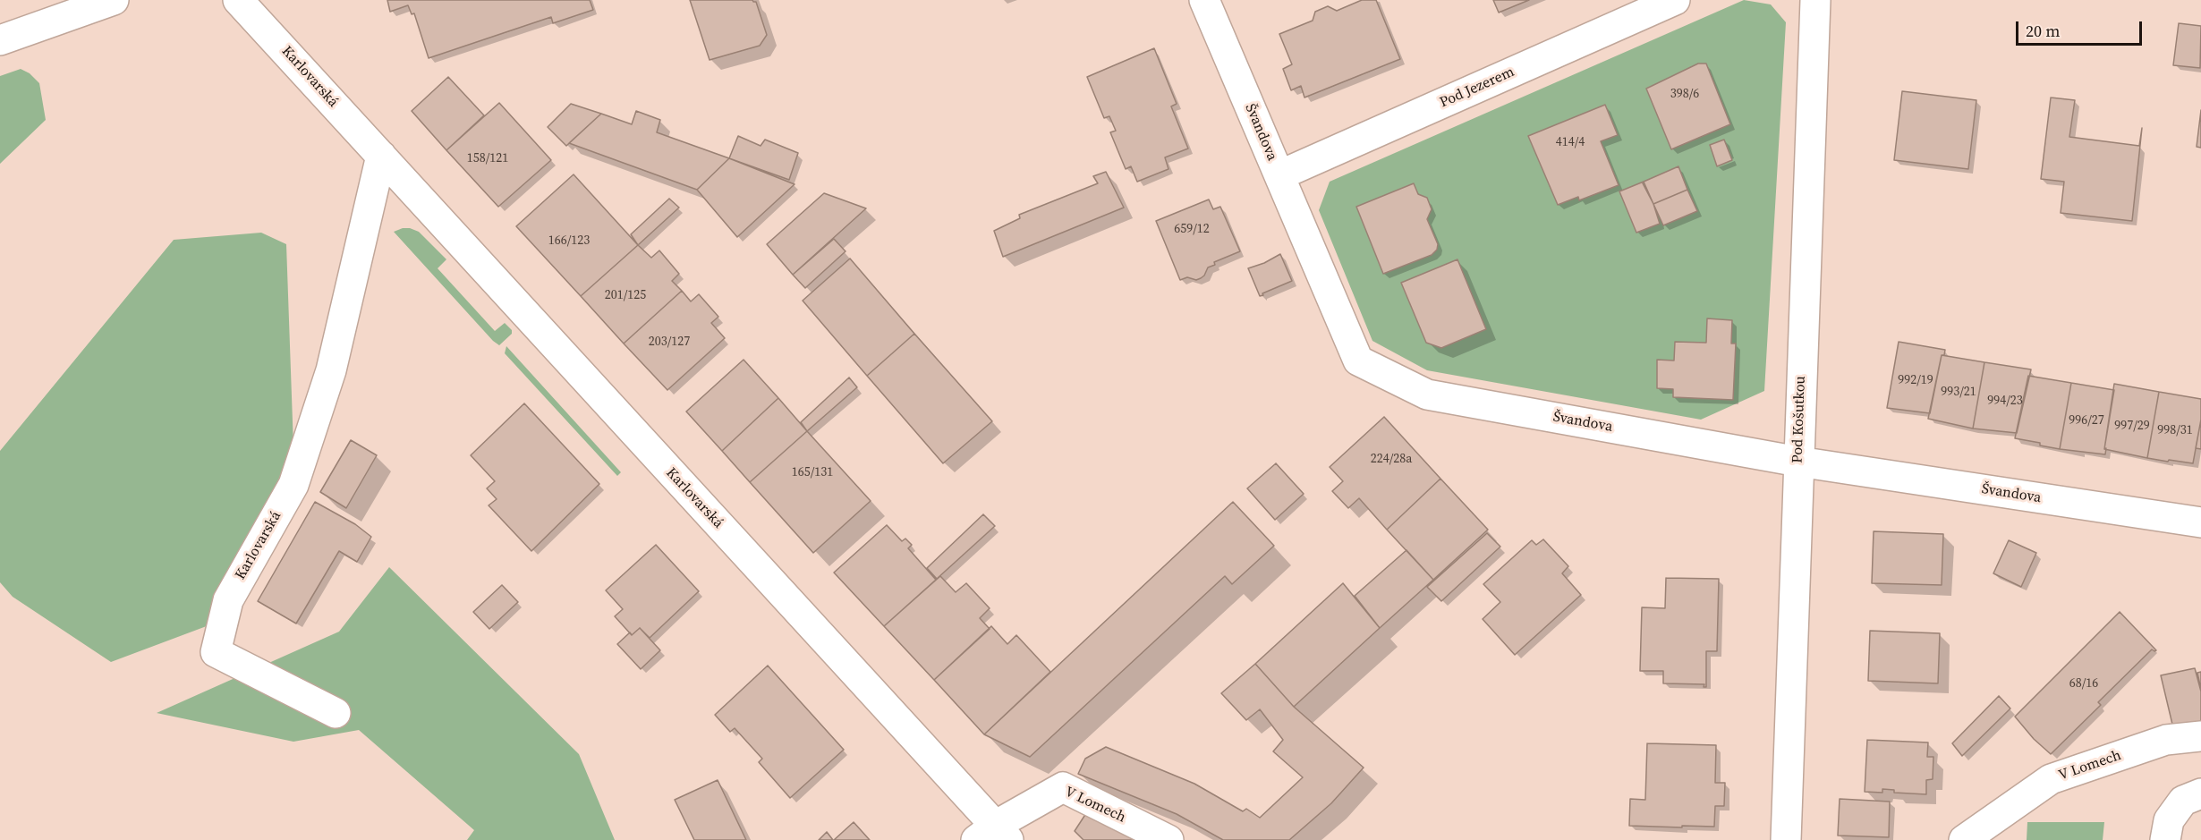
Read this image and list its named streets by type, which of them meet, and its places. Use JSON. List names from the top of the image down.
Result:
{
  "streets": {
    "street": [
      "Karlovarská",
      "Pod Jezerem",
      "Švandova",
      "Pod Košutkou",
      "V Lomech"
    ]
  },
  "crossings": [
    ["Karlovarská", "V Lomech"],
    ["Pod Jezerem", "Švandova"],
    ["Švandova", "Pod Košutkou"]
  ],
  "house_numbers": [
    "398/6",
    "414/4",
    "158/121",
    "659/12",
    "166/123",
    "201/125",
    "203/127",
    "992/19",
    "993/21",
    "994/23",
    "996/27",
    "997/29",
    "998/31",
    "224/28a",
    "165/131",
    "68/16"
  ],
  "scale_bar": "20 m"
}
